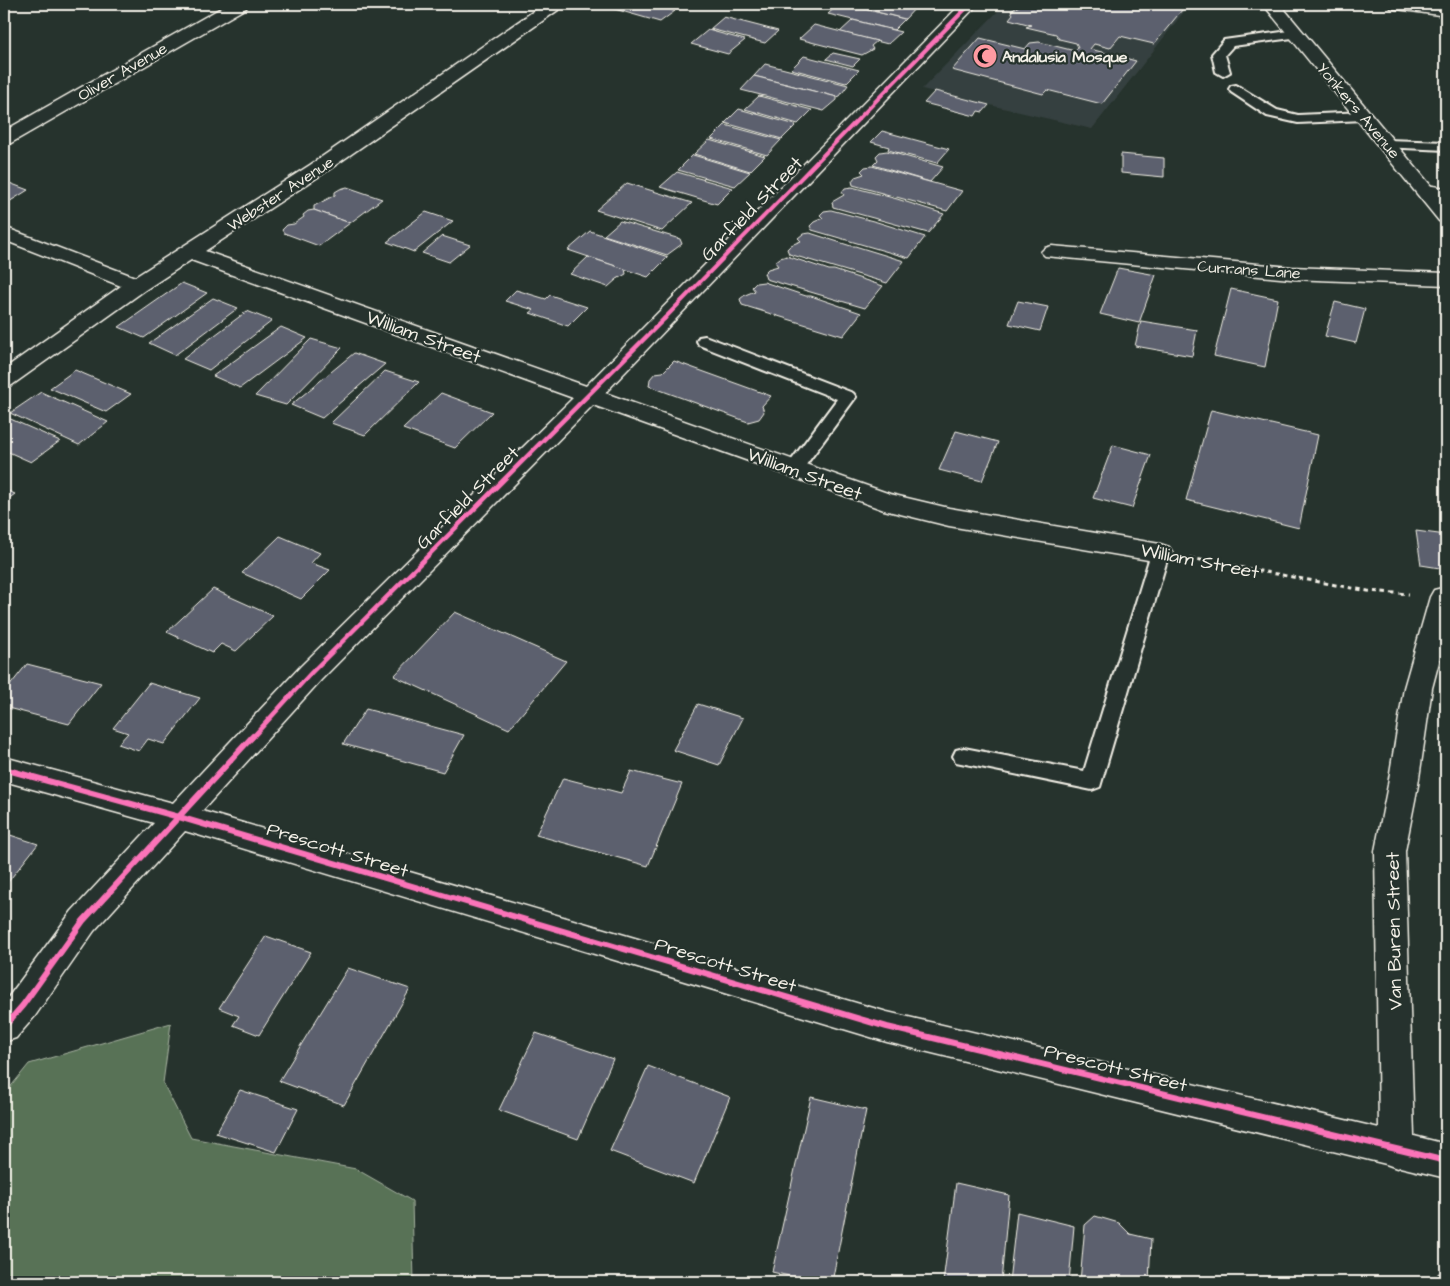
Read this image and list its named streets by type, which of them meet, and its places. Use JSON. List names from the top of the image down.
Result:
{
  "streets": {
    "street": [
      "Oliver Avenue",
      "Yonkers Avenue",
      "Webster Avenue",
      "Garfield Street",
      "Currans Lane",
      "William Street",
      "Prescott Street",
      "Van Buren Street"
    ]
  },
  "crossings": [
    ["Webster Avenue", "William Street"],
    ["Garfield Street", "William Street"],
    ["Garfield Street", "Prescott Street"],
    ["William Street", "Van Buren Street"],
    ["Prescott Street", "Van Buren Street"]
  ],
  "places": {
    "mosque": ["Andalusia Mosque"]
  }
}
